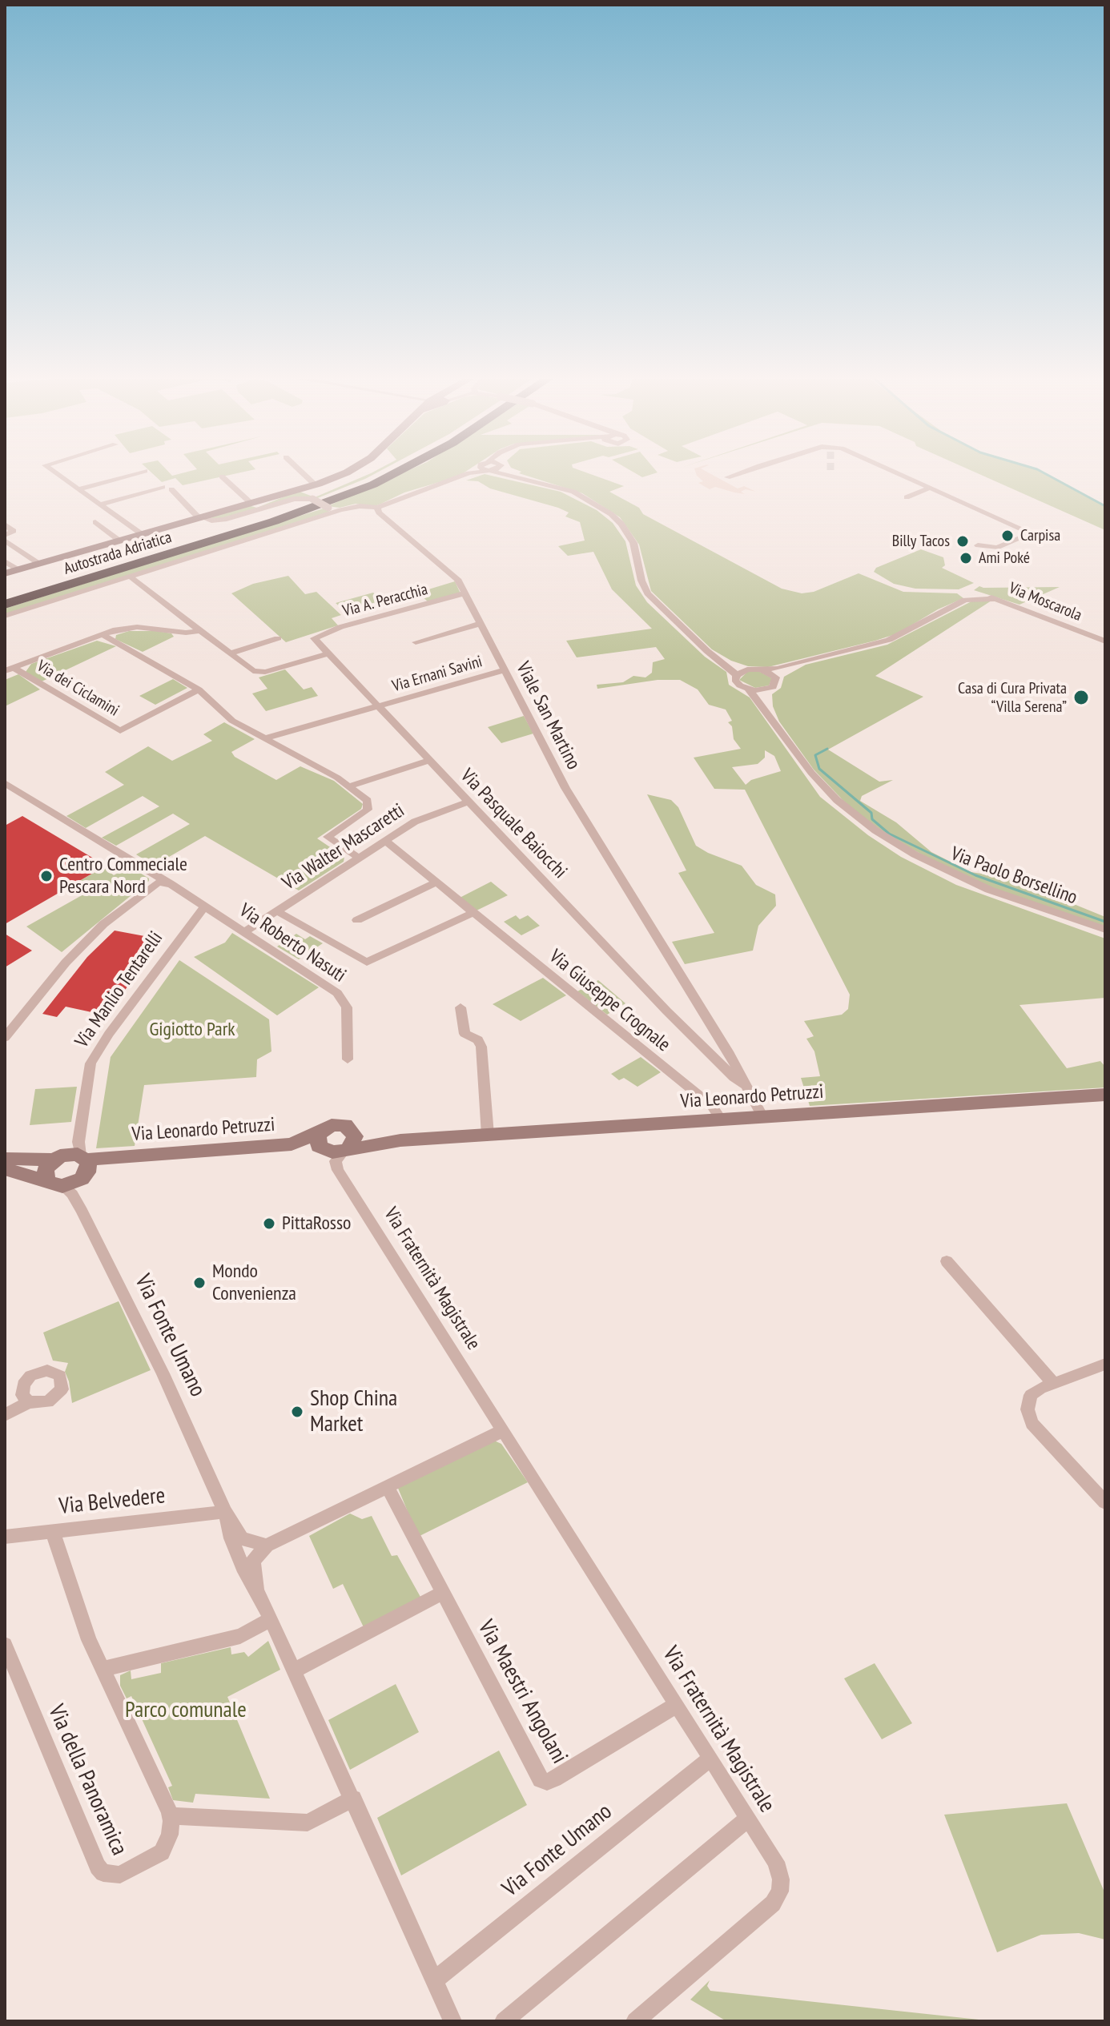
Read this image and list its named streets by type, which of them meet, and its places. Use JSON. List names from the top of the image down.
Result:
{
  "streets": {
    "highway": ["Autostrada Adriatica"],
    "main road": ["Via Leonardo Petruzzi"],
    "street": [
      "Via A. Peracchia",
      "Via Moscarola",
      "Via Ernani Savini",
      "Via dei Ciclamini",
      "Viale San Martino",
      "Via Pasquale Baiocchi",
      "Via Walter Mascaretti",
      "Via Paolo Borsellino",
      "Via Roberto Nasuti",
      "Via Manlio Tentarelli",
      "Via Giuseppe Crognale",
      "Via Fraternità Magistrale",
      "Via Fonte Umano",
      "Via Belvedere",
      "Via Maestri Angolani",
      "Via della Panoramica"
    ]
  },
  "crossings": [
    ["Via A. Peracchia", "Viale San Martino"],
    ["Via A. Peracchia", "Via Pasquale Baiocchi"],
    ["Via Ernani Savini", "Viale San Martino"],
    ["Via Ernani Savini", "Via Pasquale Baiocchi"],
    ["Viale San Martino", "Via Pasquale Baiocchi"],
    ["Viale San Martino", "Via Leonardo Petruzzi"],
    ["Via Pasquale Baiocchi", "Via Walter Mascaretti"],
    ["Via Walter Mascaretti", "Via Roberto Nasuti"],
    ["Via Walter Mascaretti", "Via Giuseppe Crognale"],
    ["Via Roberto Nasuti", "Via Manlio Tentarelli"],
    ["Via Manlio Tentarelli", "Via Leonardo Petruzzi"],
    ["Via Giuseppe Crognale", "Via Leonardo Petruzzi"],
    ["Via Leonardo Petruzzi", "Via Fraternità Magistrale"],
    ["Via Fraternità Magistrale", "Via Fonte Umano"],
    ["Via Fraternità Magistrale", "Via Maestri Angolani"],
    ["Via Fonte Umano", "Via Belvedere"]
  ],
  "parks": ["Gigiotto Park", "Parco comunale"],
  "places": [
    "Carpisa",
    "Billy Tacos",
    "Ami Poké",
    "Casa di Cura Privata “Villa Serena”",
    "Centro Commeciale Pescara Nord",
    "PittaRosso",
    "Mondo Convenienza",
    "Shop China Market"
  ]
}
